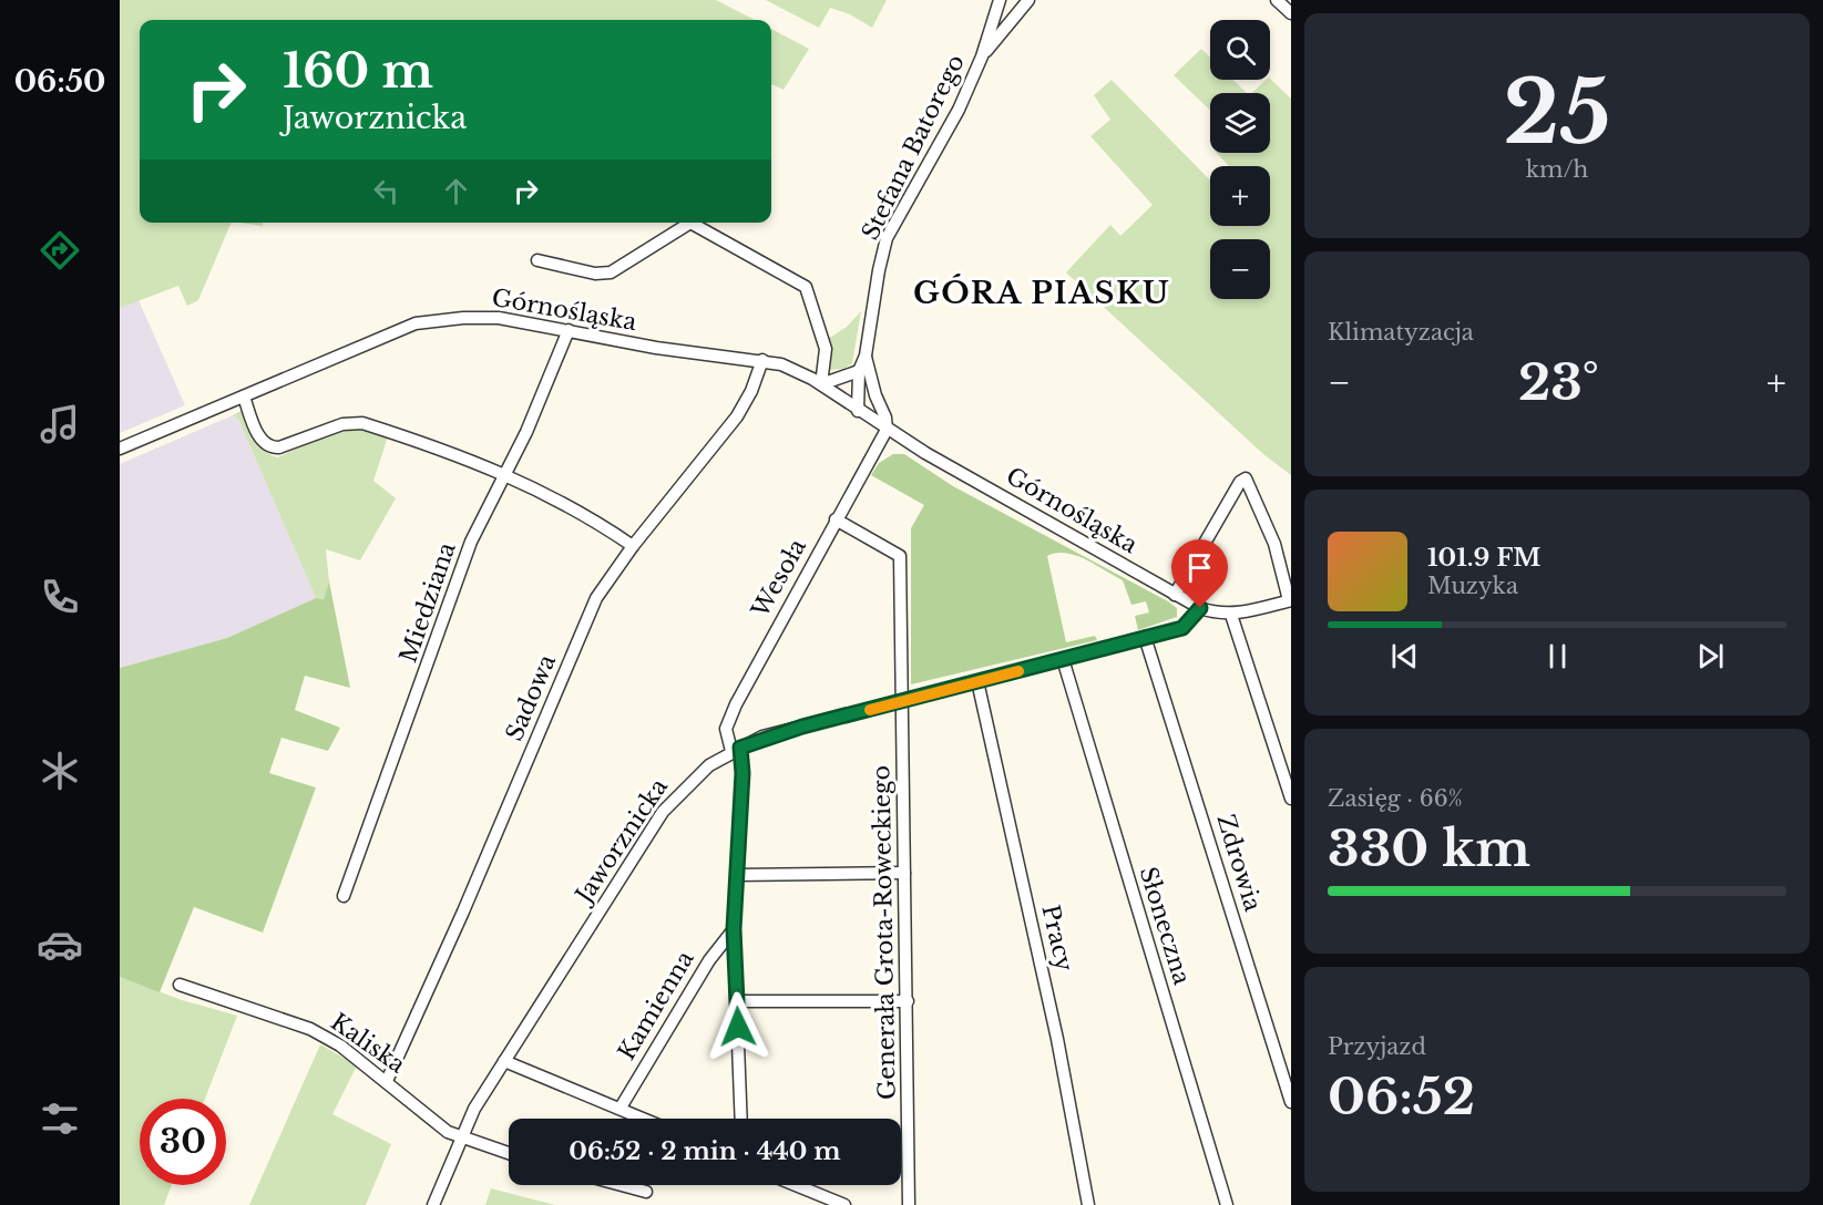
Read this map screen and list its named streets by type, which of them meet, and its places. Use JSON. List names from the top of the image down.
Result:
{
  "streets": {
    "street": [
      "Stefana Batorego",
      "Górnośląska",
      "Wesoła",
      "Miedziana",
      "Sadowa",
      "Jaworznicka",
      "Zdrowia",
      "Słoneczna",
      "Generała Grota-Roweckiego",
      "Pracy",
      "Kamienna",
      "Kaliska"
    ]
  },
  "crossings": [
    ["Stefana Batorego", "Górnośląska"],
    ["Stefana Batorego", "Wesoła"],
    ["Górnośląska", "Wesoła"],
    ["Górnośląska", "Miedziana"],
    ["Górnośląska", "Sadowa"],
    ["Górnośląska", "Jaworznicka"],
    ["Wesoła", "Jaworznicka"],
    ["Wesoła", "Generała Grota-Roweckiego"],
    ["Wesoła", "Kamienna"],
    ["Sadowa", "Kaliska"],
    ["Jaworznicka", "Zdrowia"],
    ["Jaworznicka", "Słoneczna"],
    ["Jaworznicka", "Generała Grota-Roweckiego"],
    ["Jaworznicka", "Pracy"],
    ["Jaworznicka", "Kaliska"]
  ],
  "districts": ["GÓRA PIASKU"],
  "page": {
    "tabs": "06:50",
    "tile": [
      ["25", "km/h"],
      "Klimatyzacja",
      ["Zasięg · 66%", "330 km"],
      ["Przyjazd", "06:52"]
    ],
    "map_buttons": ["+", "−"],
    "turn": ["160 m", "Jaworznicka"],
    "heat": ["−", "23°", "+"],
    "song": ["101.9 FM", "Muzyka"],
    "limit": "30",
    "trip": "06:52 · 2 min · 440 m"
  }
}
